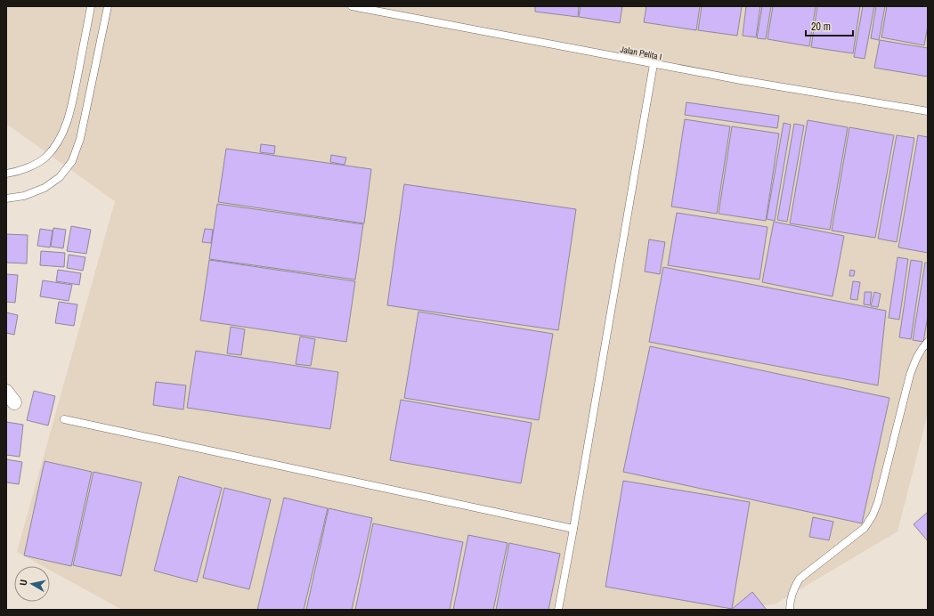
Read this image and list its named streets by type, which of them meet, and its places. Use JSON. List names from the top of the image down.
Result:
{
  "streets": {
    "lane": ["Jalan Pelita I"]
  },
  "scale_bar": "20 m",
  "north": "left"
}
